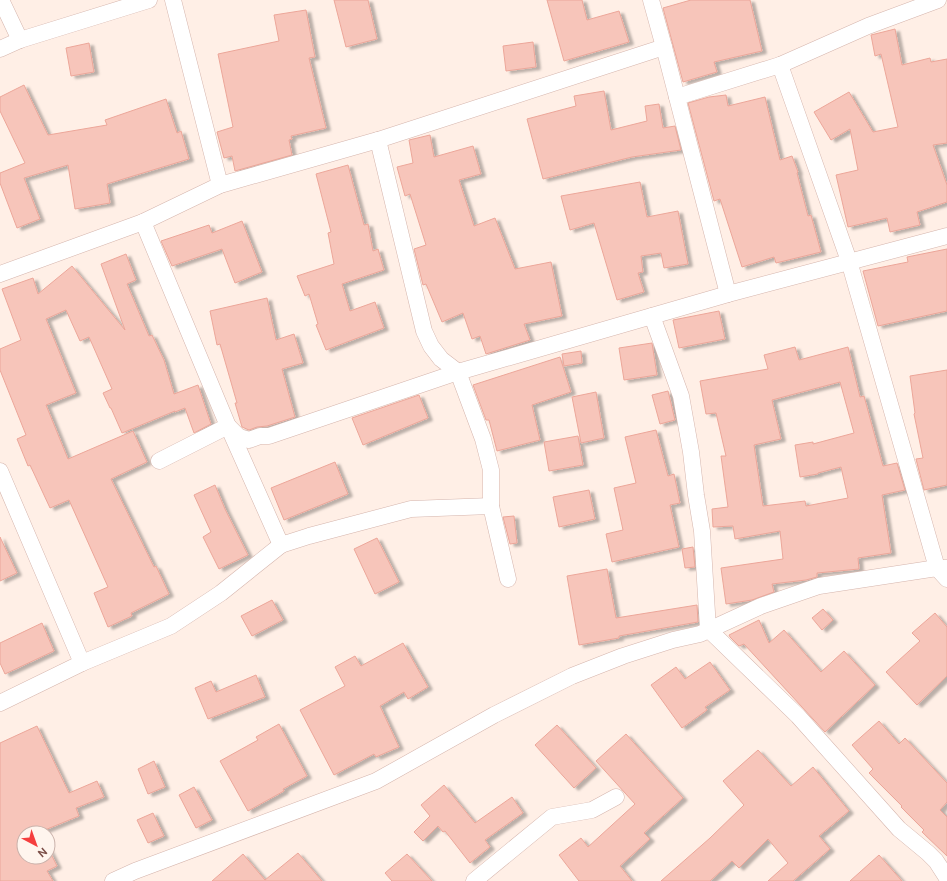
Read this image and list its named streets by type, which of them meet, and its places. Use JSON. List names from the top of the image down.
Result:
{
  "north": "bottom right"
}
